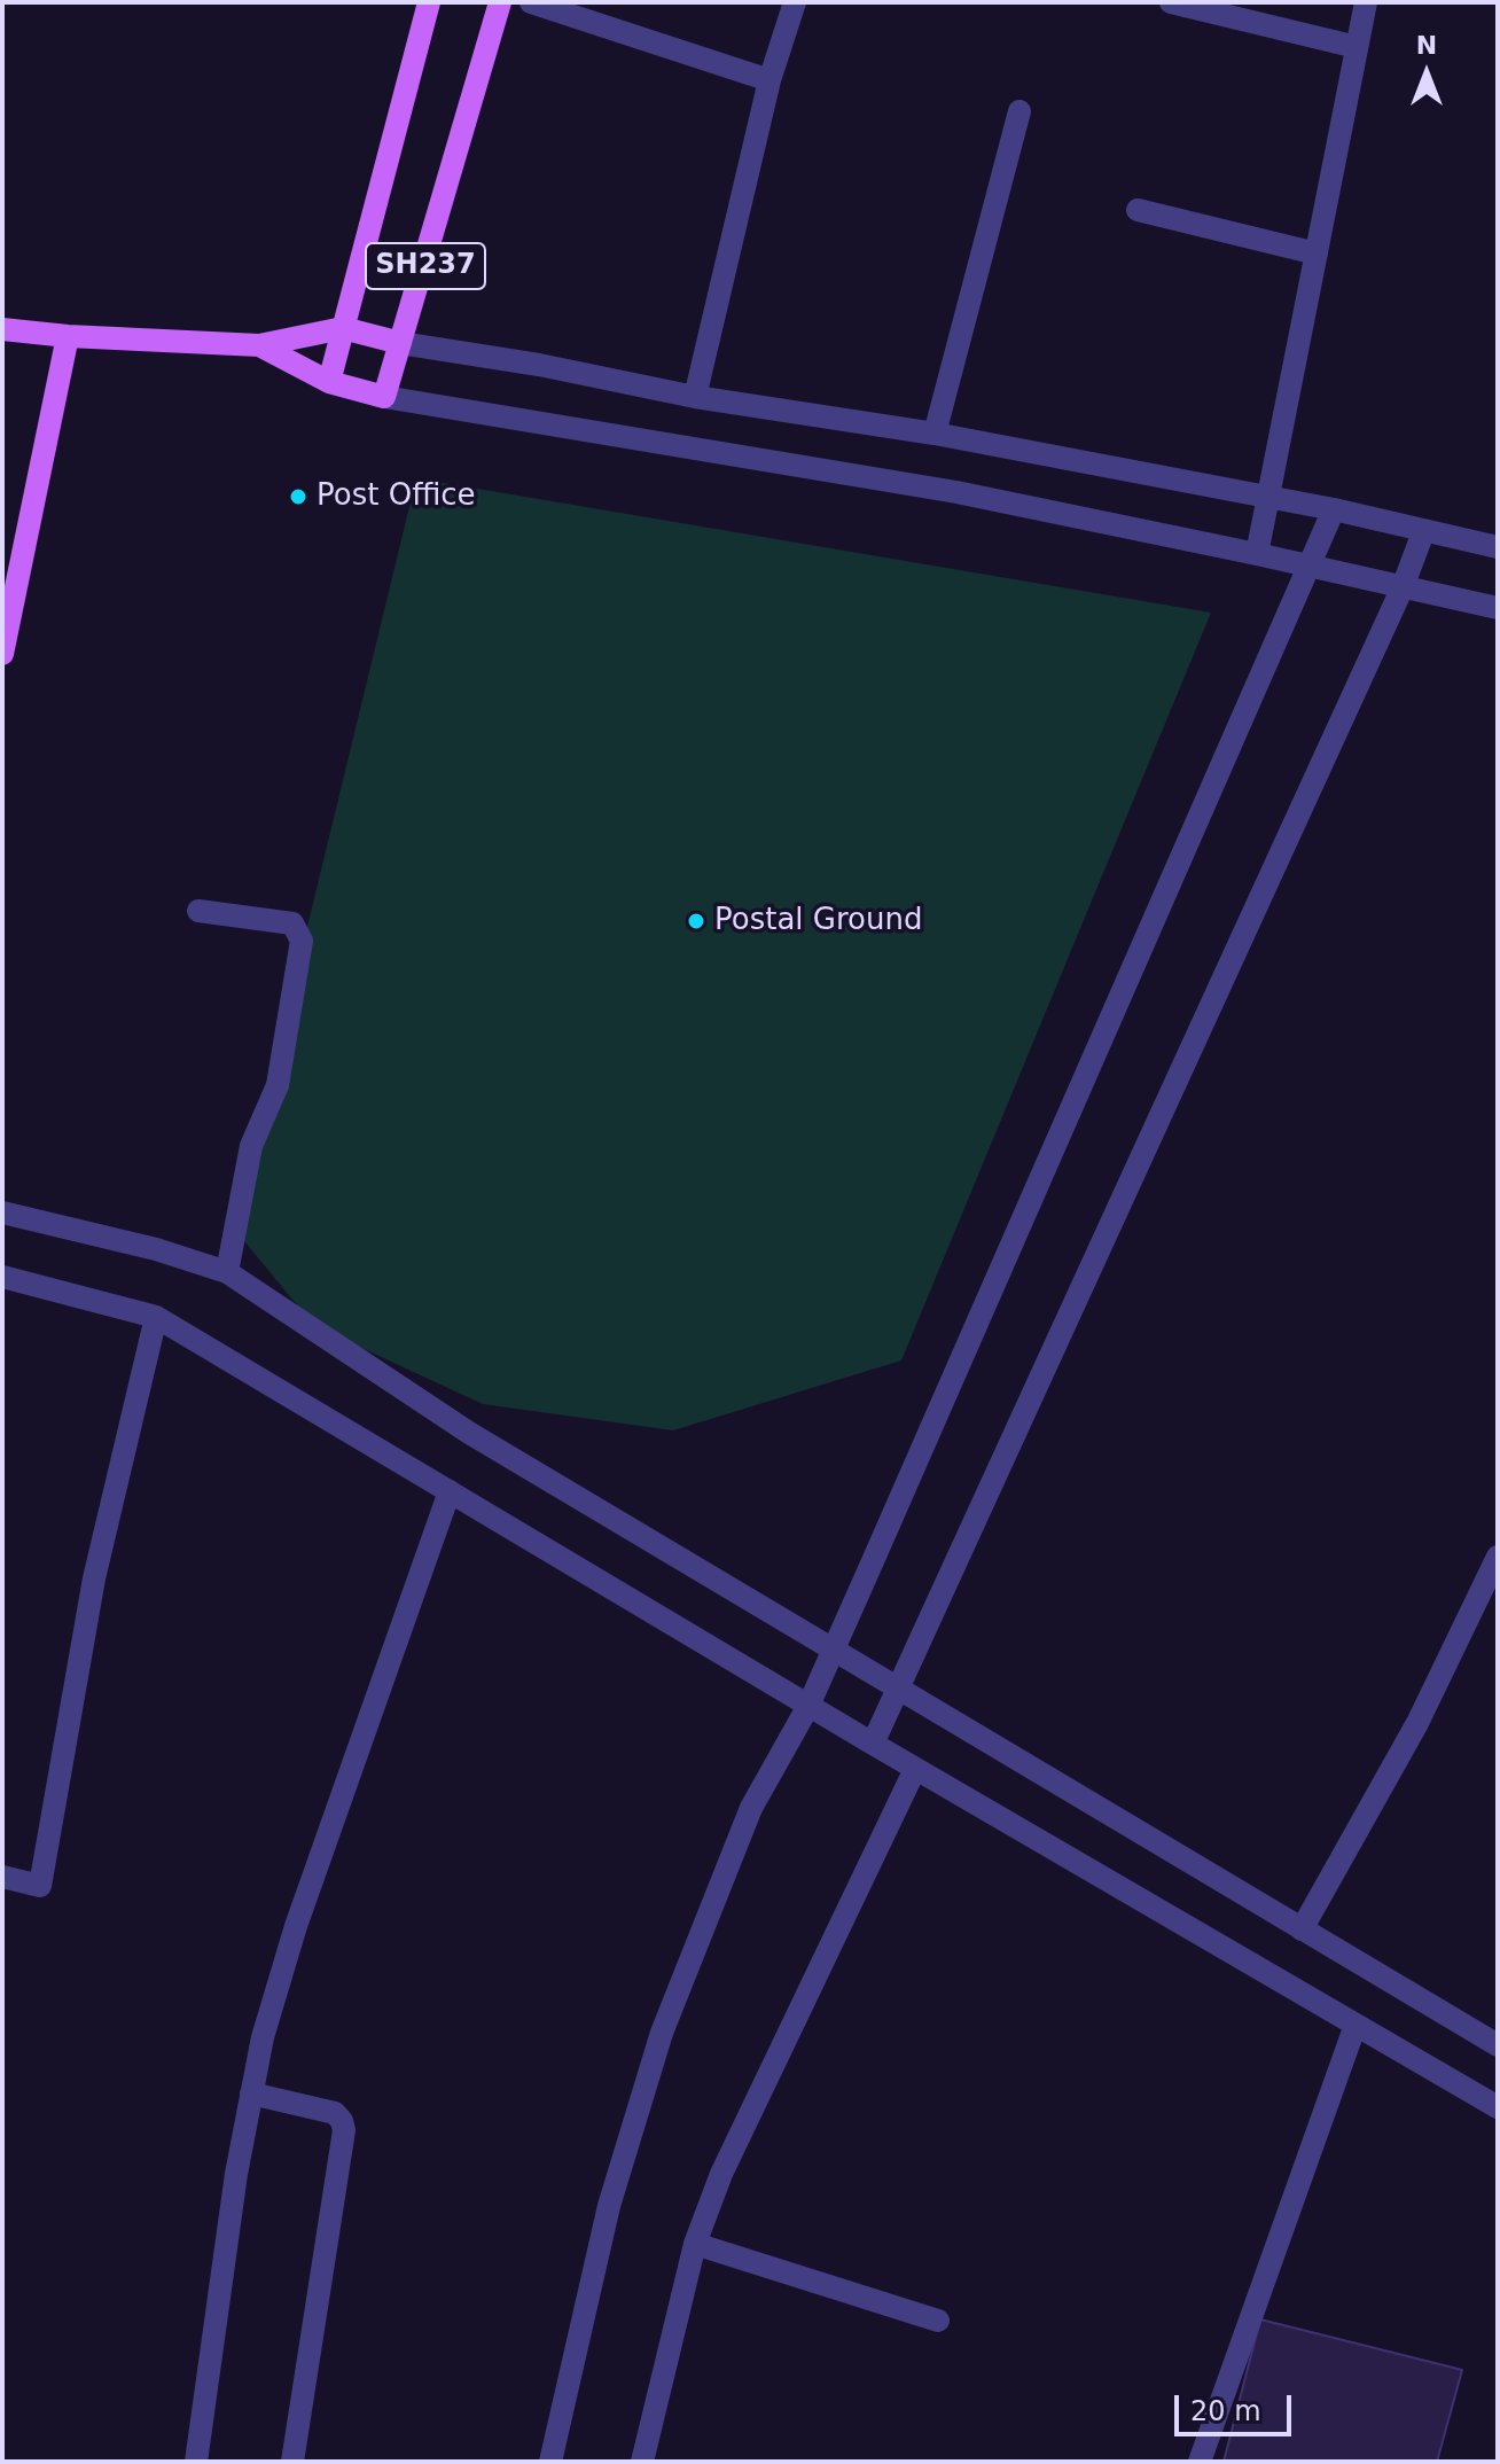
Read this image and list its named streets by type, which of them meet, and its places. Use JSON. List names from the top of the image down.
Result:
{
  "streets": {
    "main road": ["SH237"]
  },
  "places": ["Post Office", "Postal Ground"],
  "scale_bar": "20 m",
  "north": "top"
}
